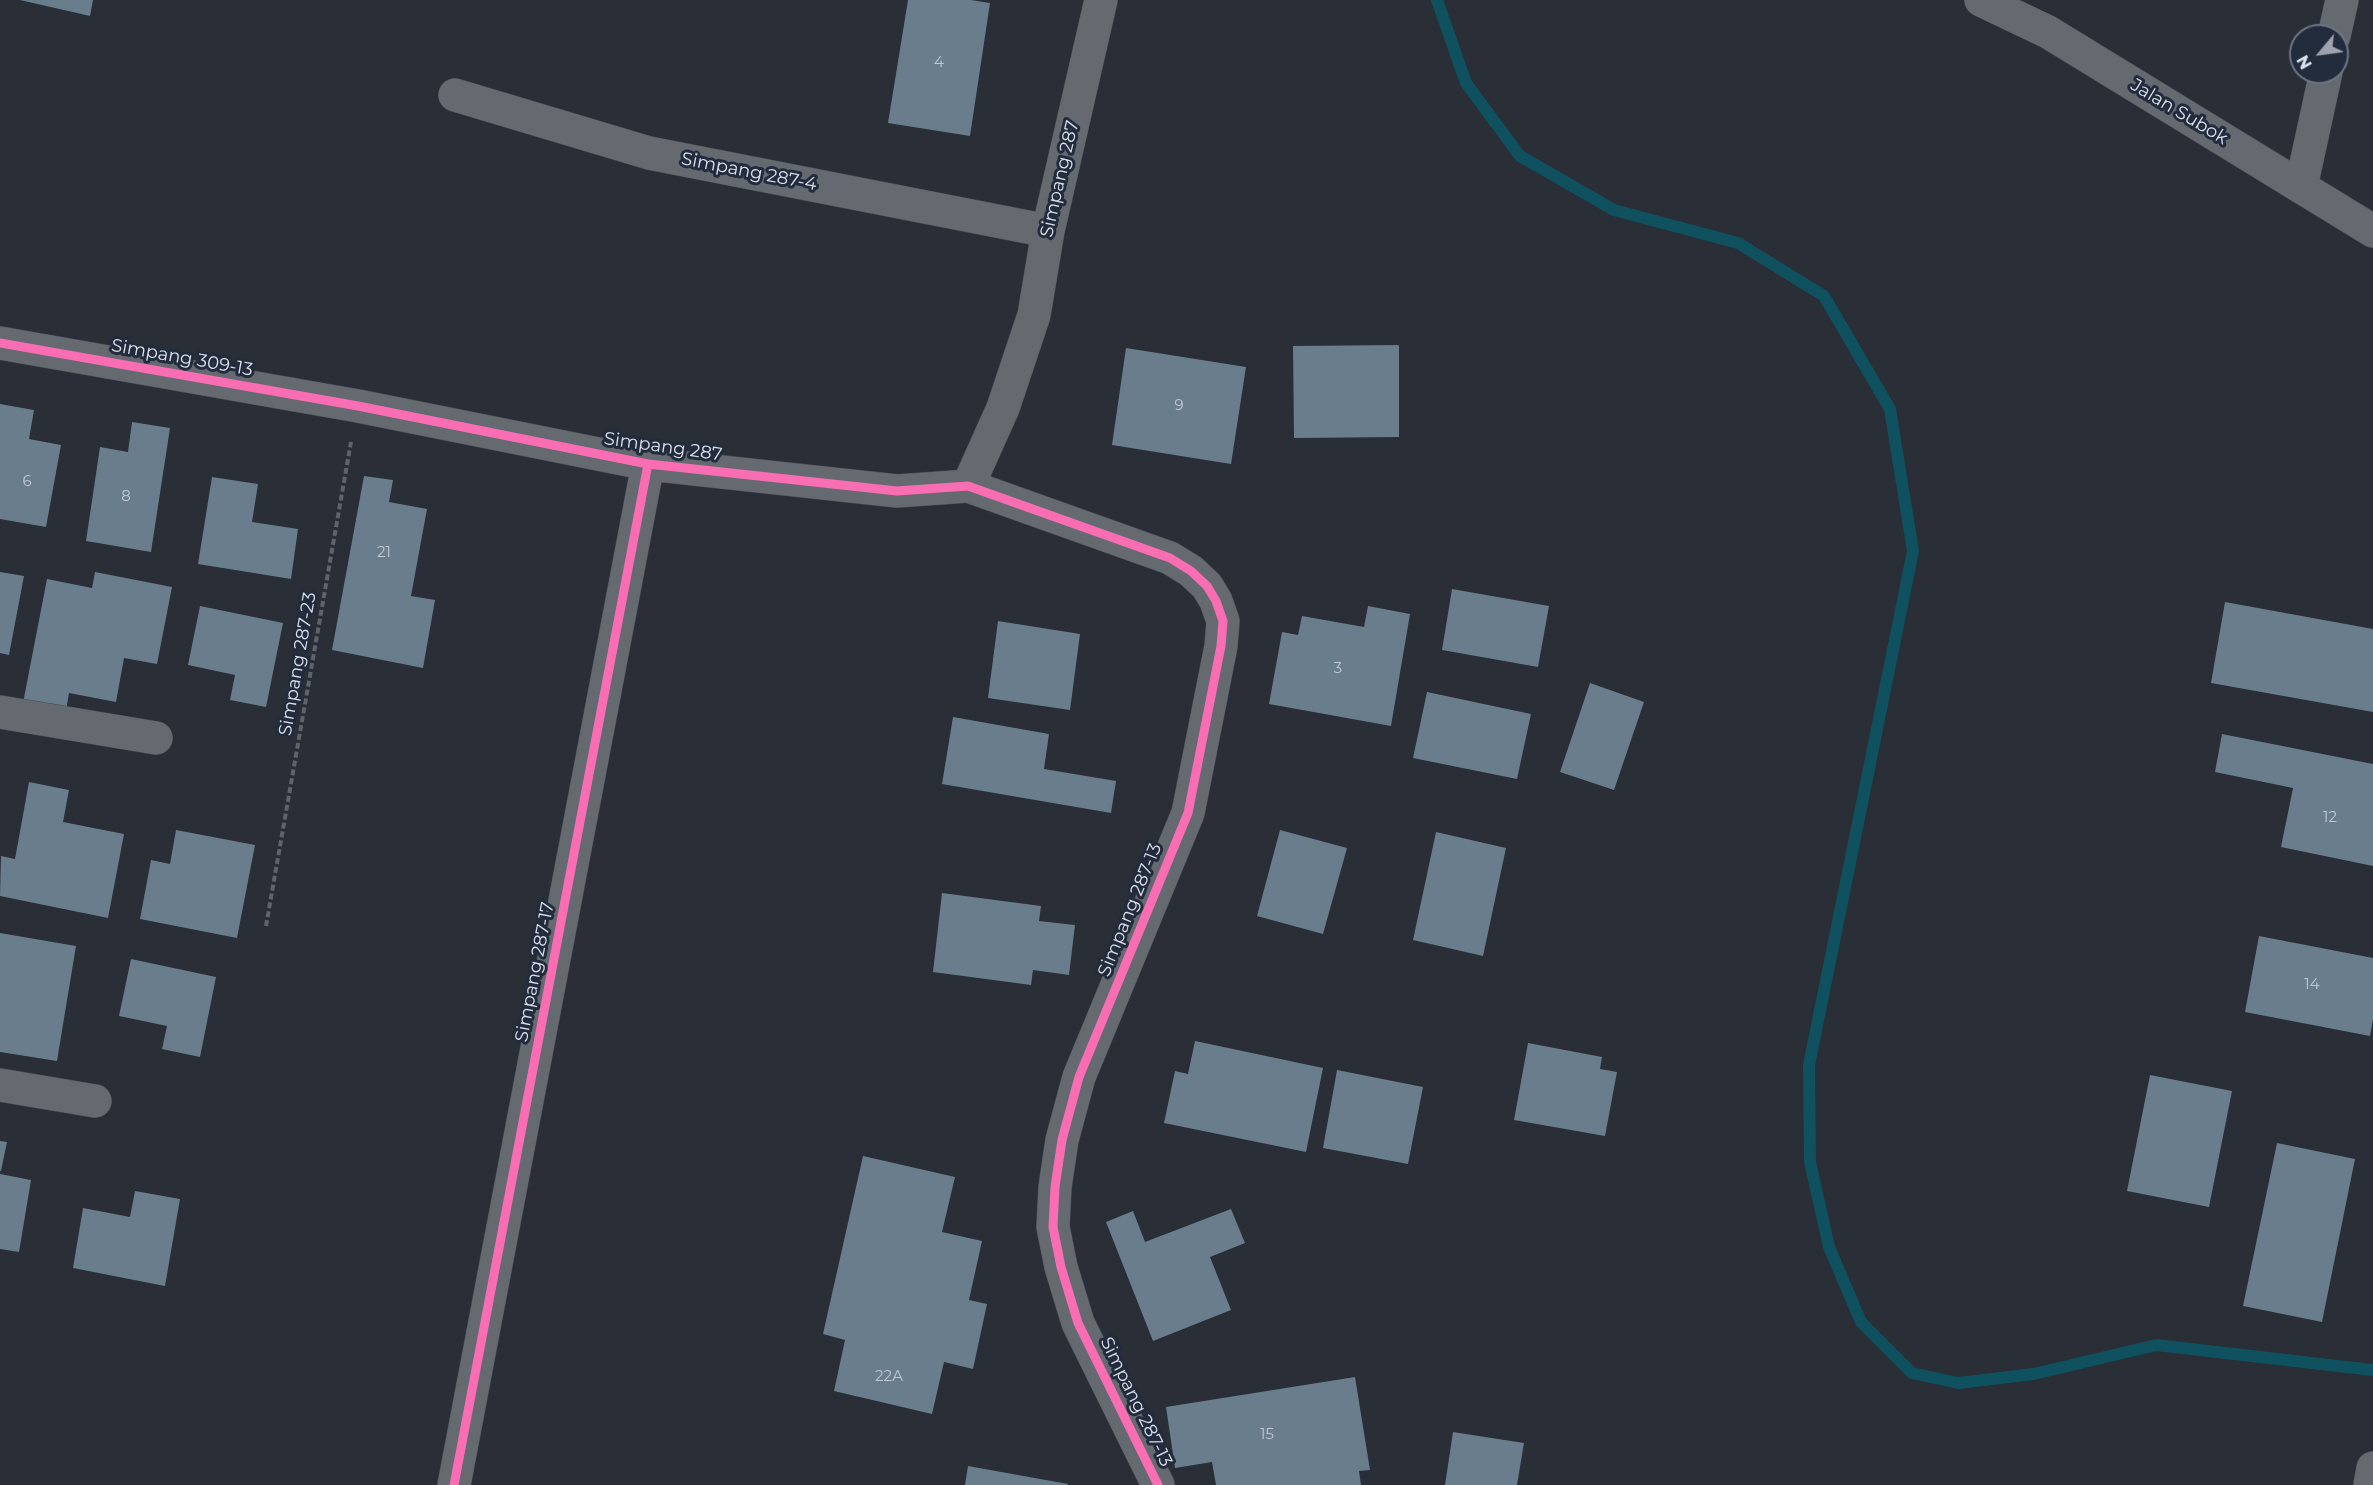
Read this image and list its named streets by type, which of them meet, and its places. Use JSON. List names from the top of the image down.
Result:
{
  "streets": {
    "street": [
      "Jalan Subok",
      "Simpang 287-4",
      "Simpang 287",
      "Simpang 309-13",
      "Simpang 287-13",
      "Simpang 287-17"
    ],
    "path": ["Simpang 287-23"]
  },
  "crossings": [
    ["Simpang 287-4", "Simpang 287"],
    ["Simpang 287", "Simpang 309-13"],
    ["Simpang 287", "Simpang 287-23"],
    ["Simpang 287", "Simpang 287-13"],
    ["Simpang 287", "Simpang 287-17"],
    ["Simpang 309-13", "Simpang 287-23"]
  ],
  "house_numbers": [
    "4",
    "9",
    "6",
    "8",
    "21",
    "3",
    "12",
    "14",
    "22A",
    "15"
  ],
  "north": "bottom left"
}
